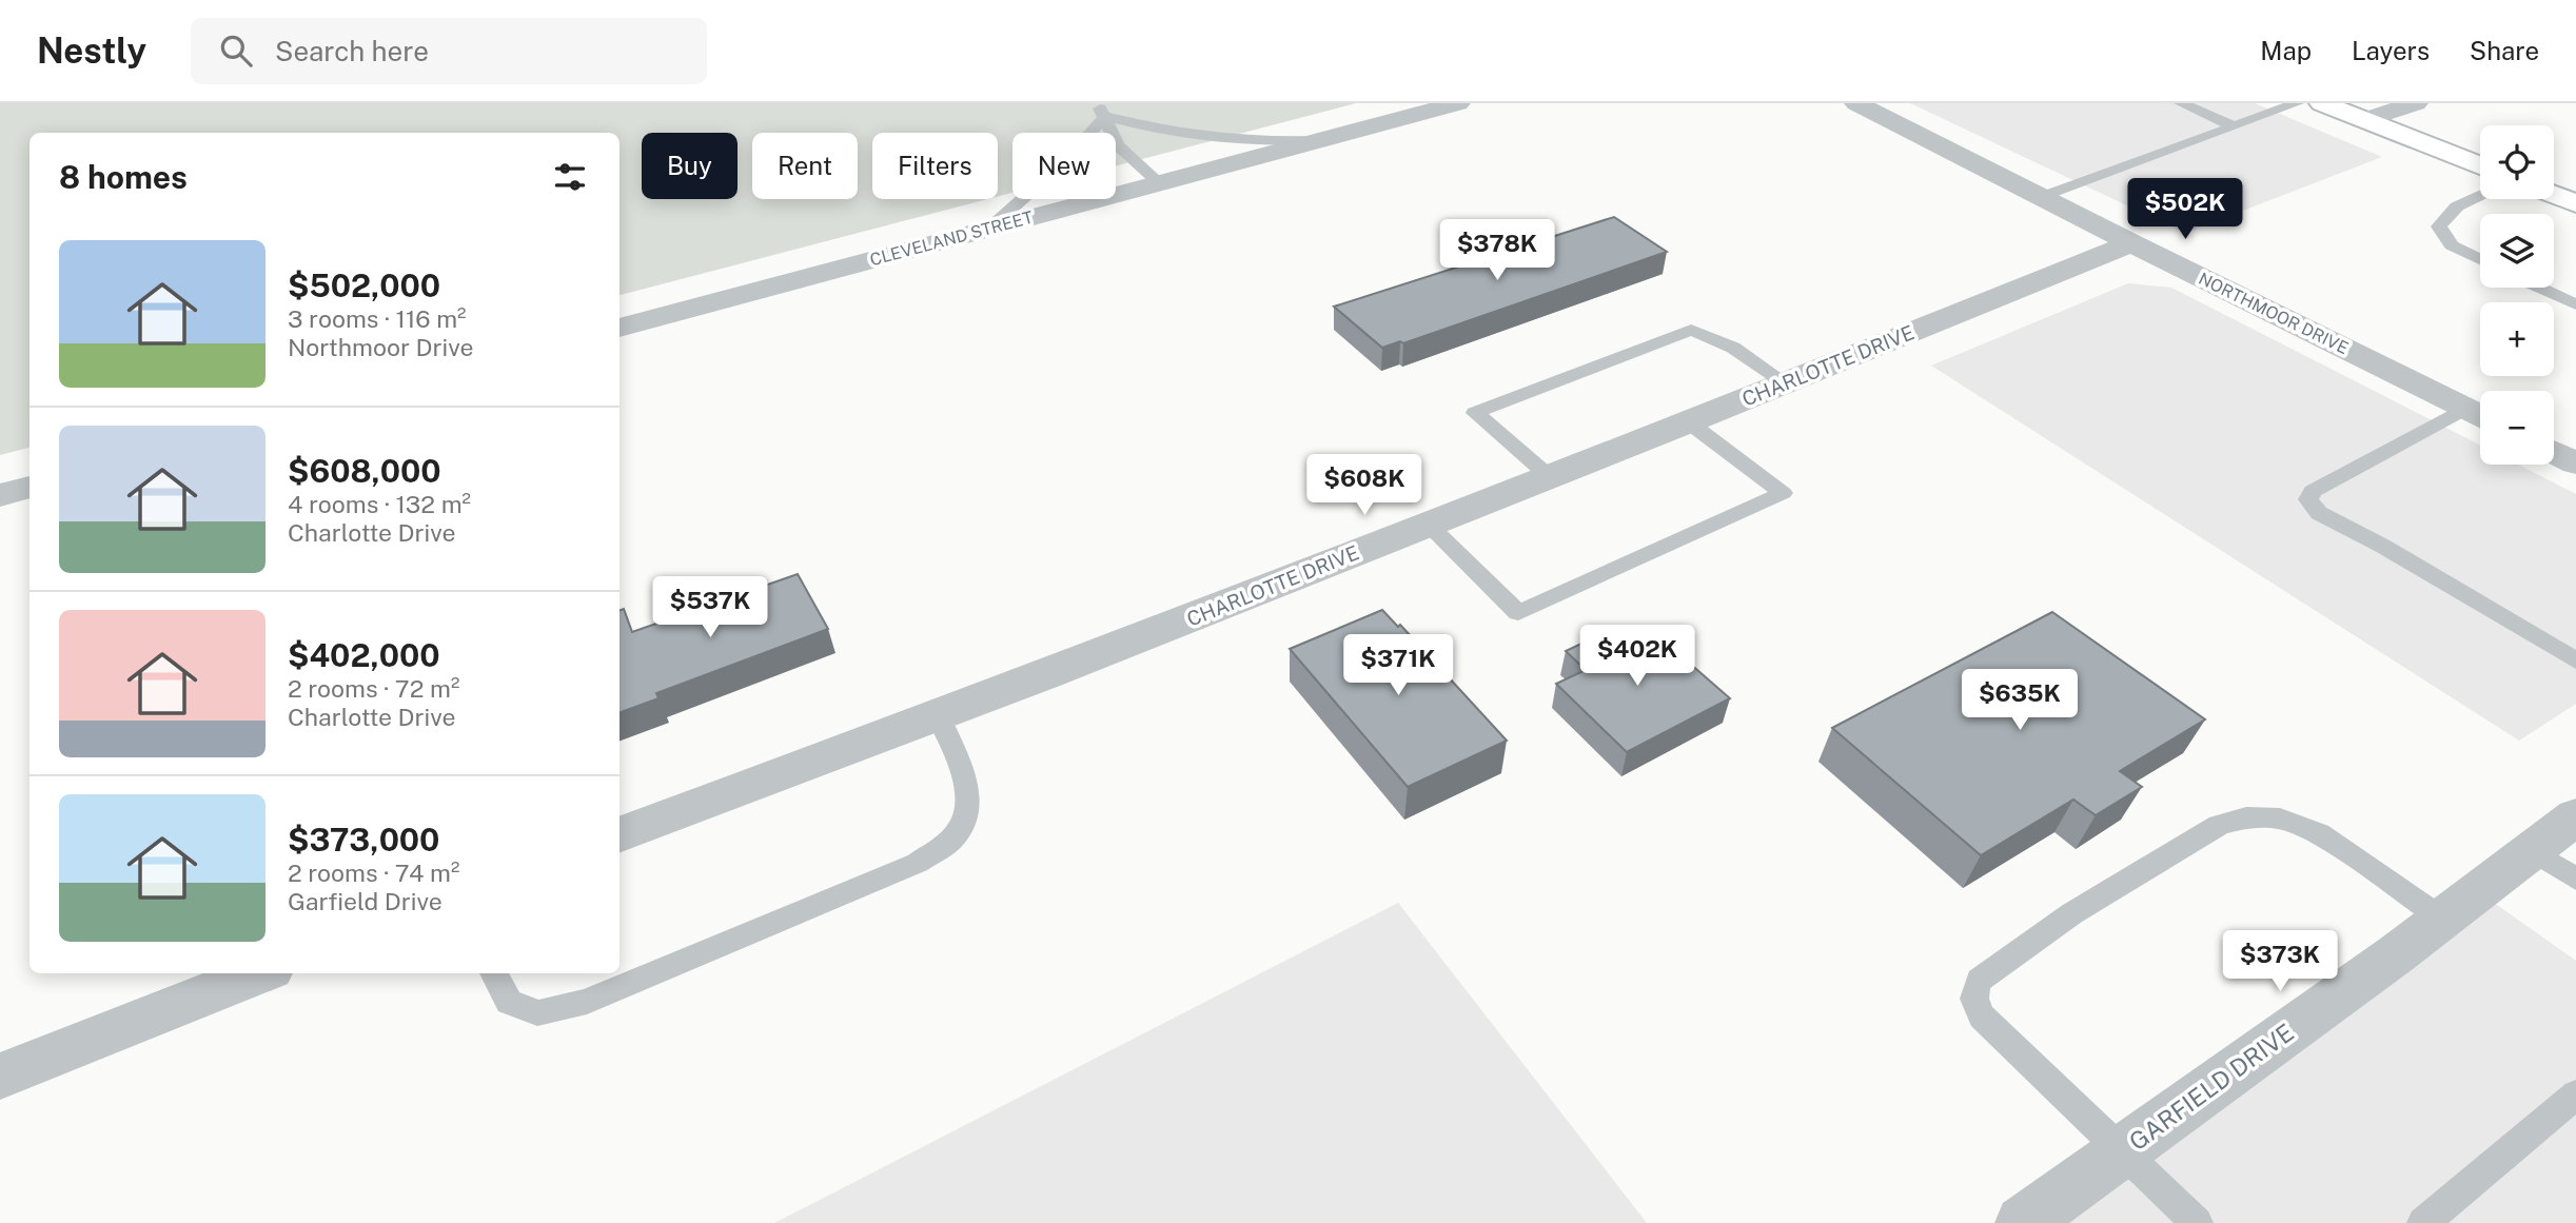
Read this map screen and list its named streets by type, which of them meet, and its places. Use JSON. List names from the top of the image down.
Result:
{
  "streets": {
    "street": [
      "CLEVELAND STREET",
      "NORTHMOOR DRIVE",
      "CHARLOTTE DRIVE",
      "GARFIELD DRIVE"
    ]
  },
  "crossings": [
    ["NORTHMOOR DRIVE", "CHARLOTTE DRIVE"]
  ],
  "page": {
    "header": "Nestly",
    "search": "Search here",
    "nav": ["Map", "Layers", "Share"],
    "map_buttons": ["+", "−"],
    "chip": [
      "Buy",
      "Rent",
      "Filters",
      "New"
    ],
    "heading": "8 homes",
    "price": [
      "$502K",
      "$378K",
      "$608K",
      "$537K",
      "$402K",
      "$371K",
      "$635K",
      "$373K"
    ],
    "list": [
      {
        "name": "$502,000",
        "note": "3 rooms · 116 m² · Northmoor Drive"
      },
      {
        "name": "$608,000",
        "note": "4 rooms · 132 m² · Charlotte Drive"
      },
      {
        "name": "$402,000",
        "note": "2 rooms · 72 m² · Charlotte Drive"
      },
      {
        "name": "$373,000",
        "note": "2 rooms · 74 m² · Garfield Drive"
      }
    ]
  }
}
